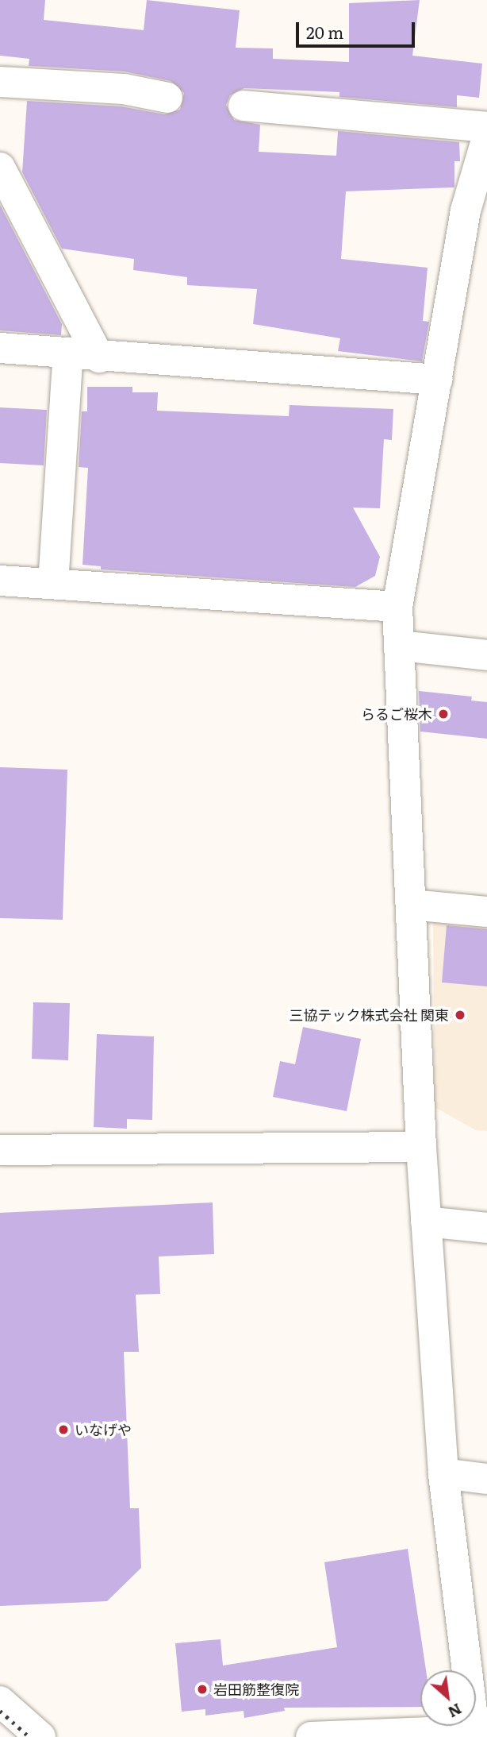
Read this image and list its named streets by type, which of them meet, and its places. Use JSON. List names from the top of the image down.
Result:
{
  "places": [
    "らるご桜木",
    "三協テック株式会社 関東",
    "いなげや",
    "岩田筋整復院"
  ],
  "scale_bar": "20 m",
  "north": "bottom right"
}
